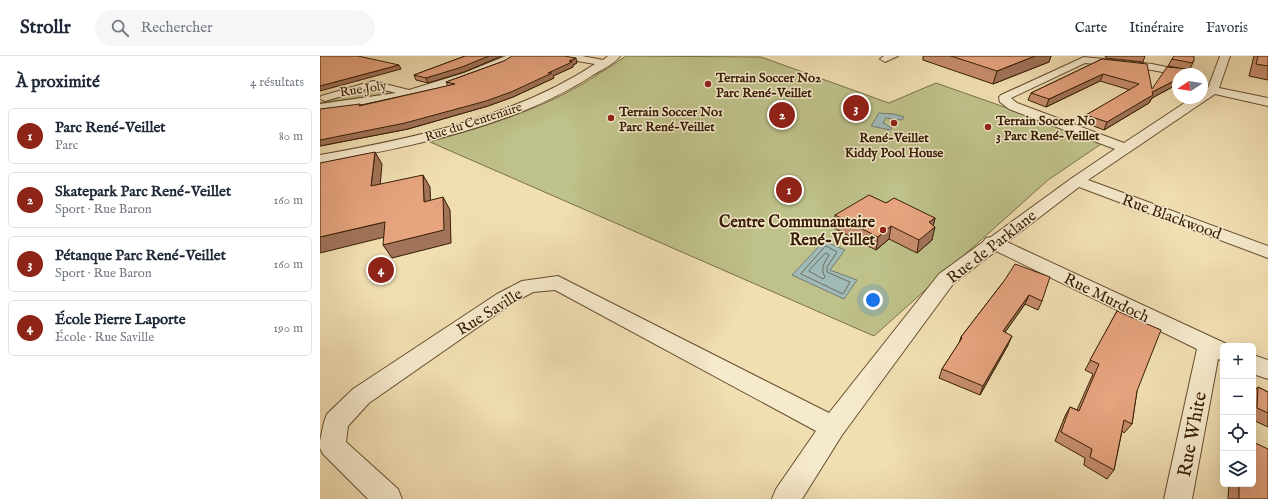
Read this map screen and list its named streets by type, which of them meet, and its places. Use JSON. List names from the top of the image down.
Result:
{
  "streets": {
    "street": [
      "Rue Joly",
      "Rue du Centenaire",
      "Rue Blackwood",
      "Rue de Parklane",
      "Rue Murdoch",
      "Rue Saville",
      "Rue White"
    ]
  },
  "crossings": [
    ["Rue Blackwood", "Rue de Parklane"],
    ["Rue de Parklane", "Rue Murdoch"],
    ["Rue de Parklane", "Rue Saville"],
    ["Rue Murdoch", "Rue White"]
  ],
  "places": [
    "Terrain Soccer No2 Parc René-Veillet",
    "Terrain Soccer No1 Parc René-Veillet",
    "René-Veillet Kiddy Pool House",
    "Terrain Soccer No 3 Parc René-Veillet",
    "Centre Communautaire René-Veillet"
  ],
  "north": "left",
  "page": {
    "header": "Strollr",
    "search": "Rechercher",
    "nav": ["Carte", "Itinéraire", "Favoris"],
    "heading": ["À proximité", "4 résultats"],
    "pins": [
      "3",
      "2",
      "1",
      "4"
    ],
    "list": [
      {
        "mark": "1",
        "name": "Parc René-Veillet",
        "note": "Parc",
        "value": "80 m"
      },
      {
        "mark": "2",
        "name": "Skatepark Parc René-Veillet",
        "note": "Sport · Rue Baron",
        "value": "160 m"
      },
      {
        "mark": "3",
        "name": "Pétanque Parc René-Veillet",
        "note": "Sport · Rue Baron",
        "value": "160 m"
      },
      {
        "mark": "4",
        "name": "École Pierre Laporte",
        "note": "École · Rue Saville",
        "value": "190 m"
      }
    ],
    "map_buttons": ["+", "−"]
  }
}
